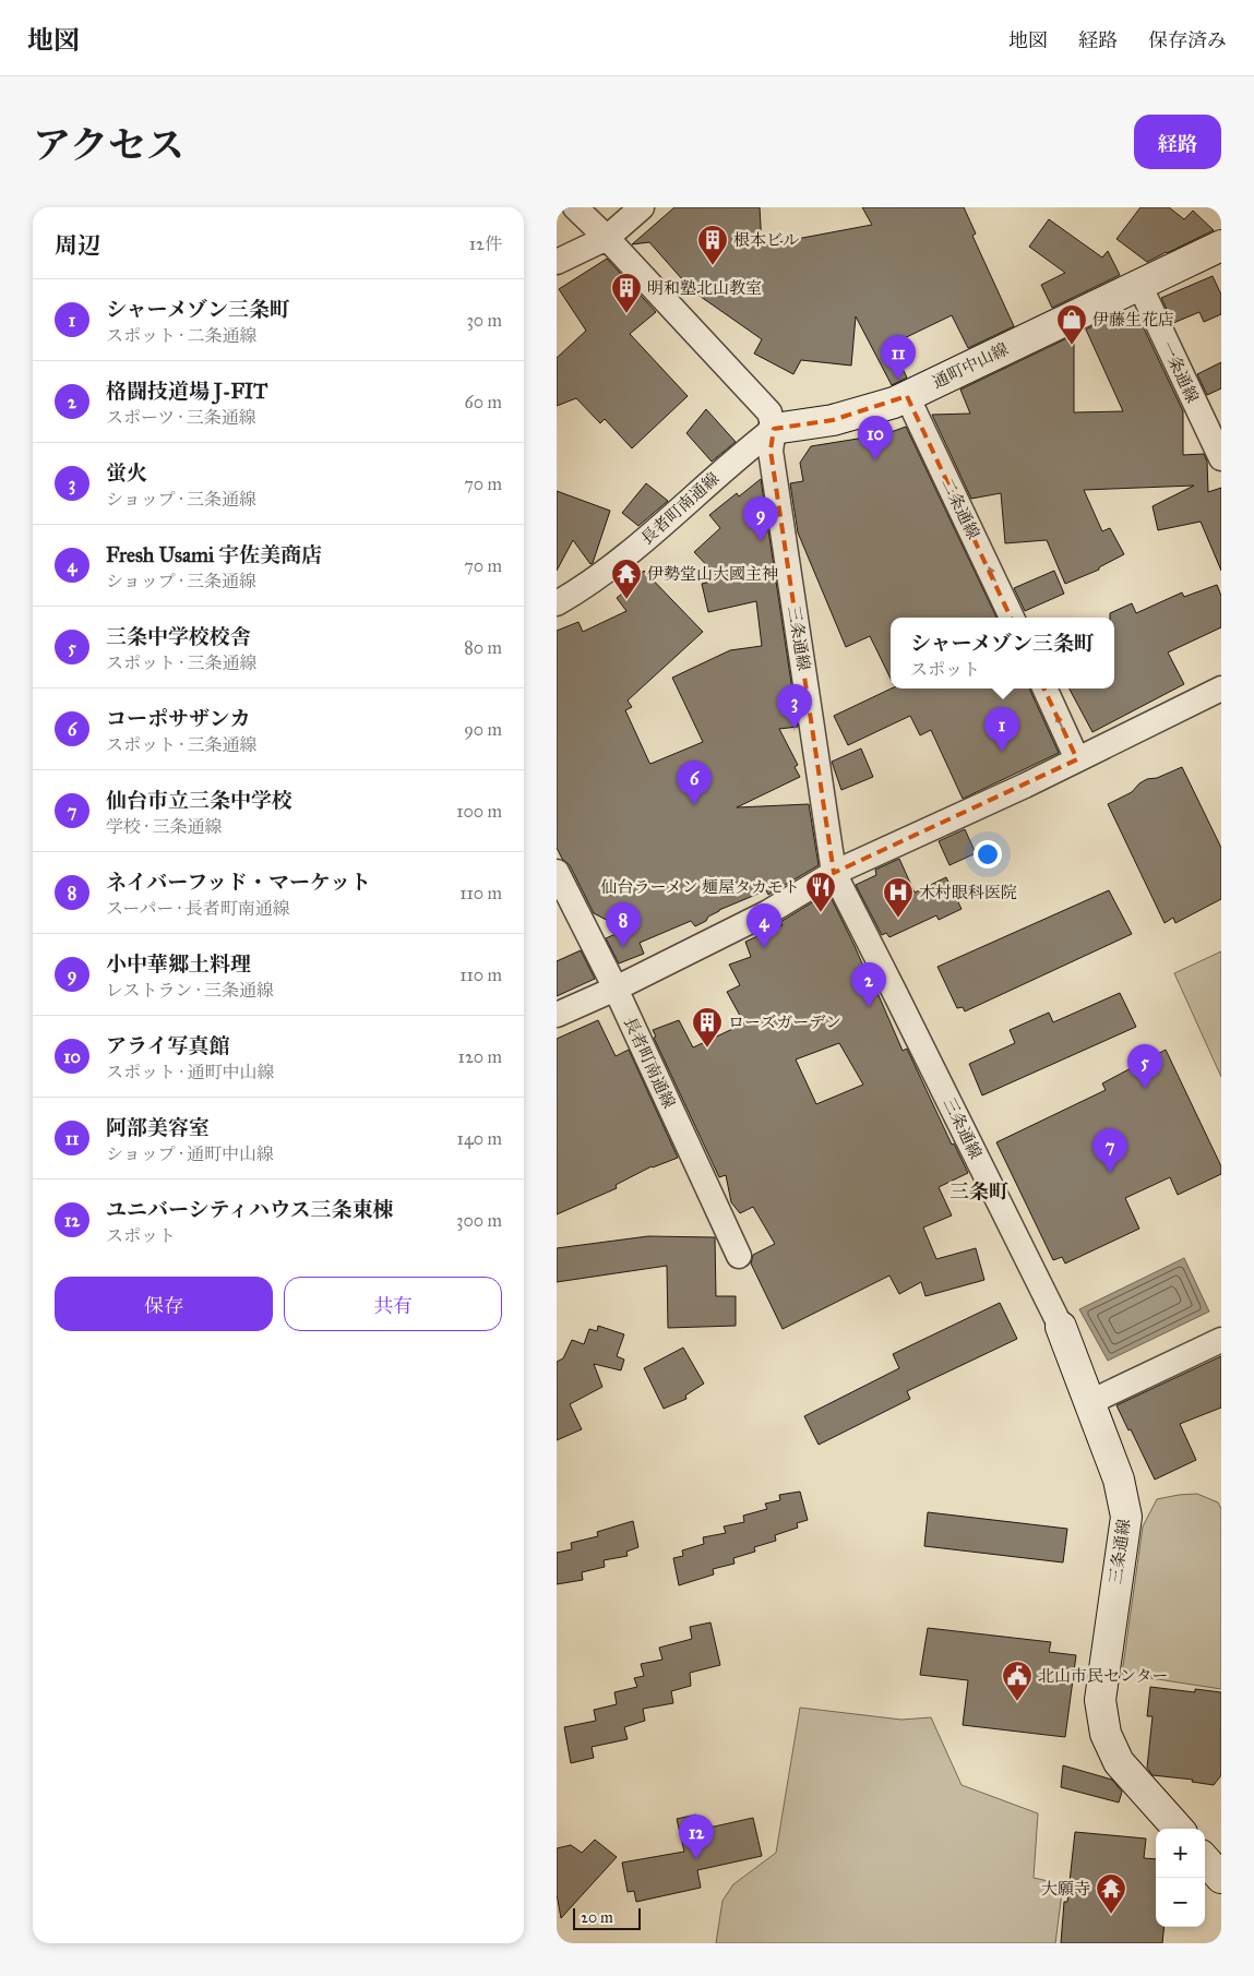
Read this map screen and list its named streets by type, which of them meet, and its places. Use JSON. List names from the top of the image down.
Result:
{
  "streets": {
    "street": [
      "通町中山線",
      "一条通線",
      "長者町南通線",
      "二条通線",
      "三条通線"
    ]
  },
  "crossings": [
    ["通町中山線", "一条通線"],
    ["通町中山線", "長者町南通線"],
    ["通町中山線", "二条通線"],
    ["通町中山線", "三条通線"],
    ["長者町南通線", "三条通線"]
  ],
  "one_way": ["二条通線"],
  "districts": ["三条町"],
  "places": {
    "building": ["根本ビル", "明和塾北山教室", "ローズガーデン"],
    "shop": ["伊藤生花店"],
    "temple": ["伊勢堂山大國主神", "大願寺"],
    "restaurant": ["仙台ラーメン 麺屋タカモト"],
    "hospital": ["木村眼科医院"],
    "public building": ["北山市民センター"]
  },
  "scale_bar": "20 m",
  "page": {
    "header": "地図",
    "nav": ["地図", "経路", "保存済み"],
    "title": "アクセス",
    "buttons": [
      "経路",
      ["保存", "共有"]
    ],
    "heading": ["周辺", "12件"],
    "list": [
      {
        "mark": "1",
        "name": "シャーメゾン三条町",
        "note": "スポット · 二条通線",
        "value": "30 m"
      },
      {
        "mark": "2",
        "name": "格闘技道場 J-FIT",
        "note": "スポーツ · 三条通線",
        "value": "60 m"
      },
      {
        "mark": "3",
        "name": "蛍火",
        "note": "ショップ · 三条通線",
        "value": "70 m"
      },
      {
        "mark": "4",
        "name": "Fresh Usami 宇佐美商店",
        "note": "ショップ · 三条通線",
        "value": "70 m"
      },
      {
        "mark": "5",
        "name": "三条中学校校舎",
        "note": "スポット · 三条通線",
        "value": "80 m"
      },
      {
        "mark": "6",
        "name": "コーポサザンカ",
        "note": "スポット · 三条通線",
        "value": "90 m"
      },
      {
        "mark": "7",
        "name": "仙台市立三条中学校",
        "note": "学校 · 三条通線",
        "value": "100 m"
      },
      {
        "mark": "8",
        "name": "ネイバーフッド・マーケット",
        "note": "スーパー · 長者町南通線",
        "value": "110 m"
      },
      {
        "mark": "9",
        "name": "小中華郷土料理",
        "note": "レストラン · 三条通線",
        "value": "110 m"
      },
      {
        "mark": "10",
        "name": "アライ写真館",
        "note": "スポット · 通町中山線",
        "value": "120 m"
      },
      {
        "mark": "11",
        "name": "阿部美容室",
        "note": "ショップ · 通町中山線",
        "value": "140 m"
      },
      {
        "mark": "12",
        "name": "ユニバーシティハウス三条東棟",
        "note": "スポット",
        "value": "300 m"
      }
    ],
    "pins": [
      "11",
      "10",
      "9",
      "3",
      "1",
      "6",
      "8",
      "4",
      "2",
      "5",
      "7",
      "12"
    ],
    "popup": ["シャーメゾン三条町", "スポット"],
    "map_buttons": ["+", "−"],
    "scale": "20 m"
  }
}
